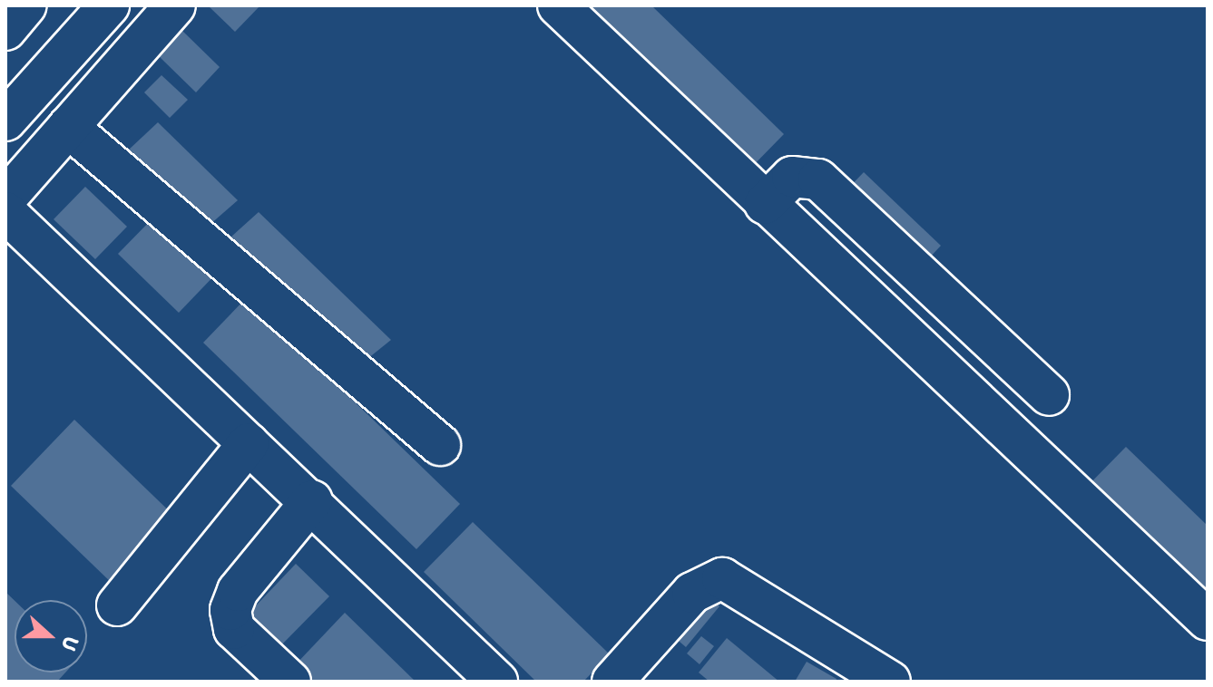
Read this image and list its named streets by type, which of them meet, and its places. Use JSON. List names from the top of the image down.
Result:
{
  "north": "right"
}
